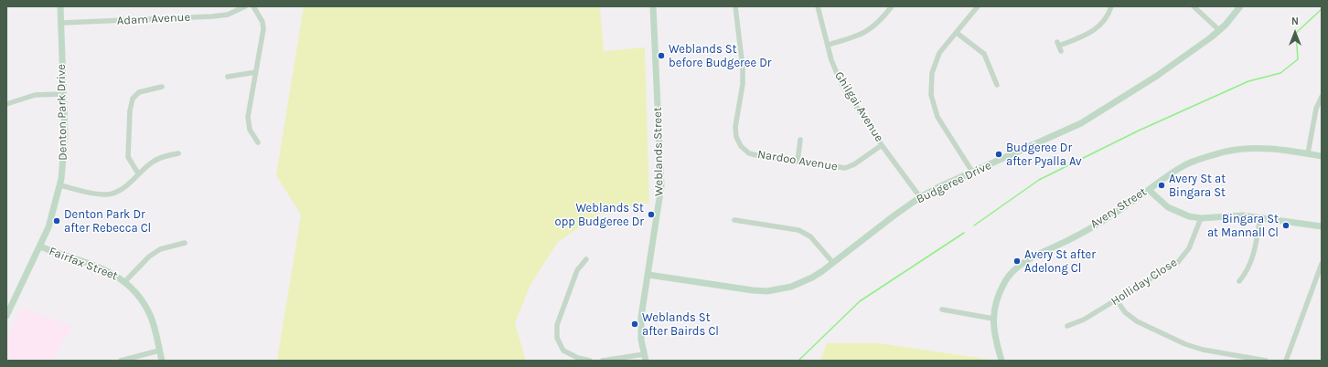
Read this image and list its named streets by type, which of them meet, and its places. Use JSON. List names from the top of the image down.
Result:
{
  "streets": {
    "street": [
      "Adam Avenue",
      "Ghilgai Avenue",
      "Denton Park Drive",
      "Weblands Street",
      "Nardoo Avenue",
      "Budgeree Drive",
      "Avery Street",
      "Fairfax Street",
      "Holliday Close"
    ]
  },
  "crossings": [
    ["Adam Avenue", "Denton Park Drive"],
    ["Ghilgai Avenue", "Nardoo Avenue"],
    ["Ghilgai Avenue", "Budgeree Drive"],
    ["Denton Park Drive", "Fairfax Street"],
    ["Weblands Street", "Budgeree Drive"]
  ],
  "places": [
    "Weblands St before Budgeree Dr",
    "Budgeree Dr after Pyalla Av",
    "Avery St at Bingara St",
    "Weblands St opp Budgeree Dr",
    "Denton Park Dr after Rebecca Cl",
    "Bingara St at Mannall Cl",
    "Avery St after Adelong Cl",
    "Weblands St after Bairds Cl"
  ],
  "north": "top"
}
